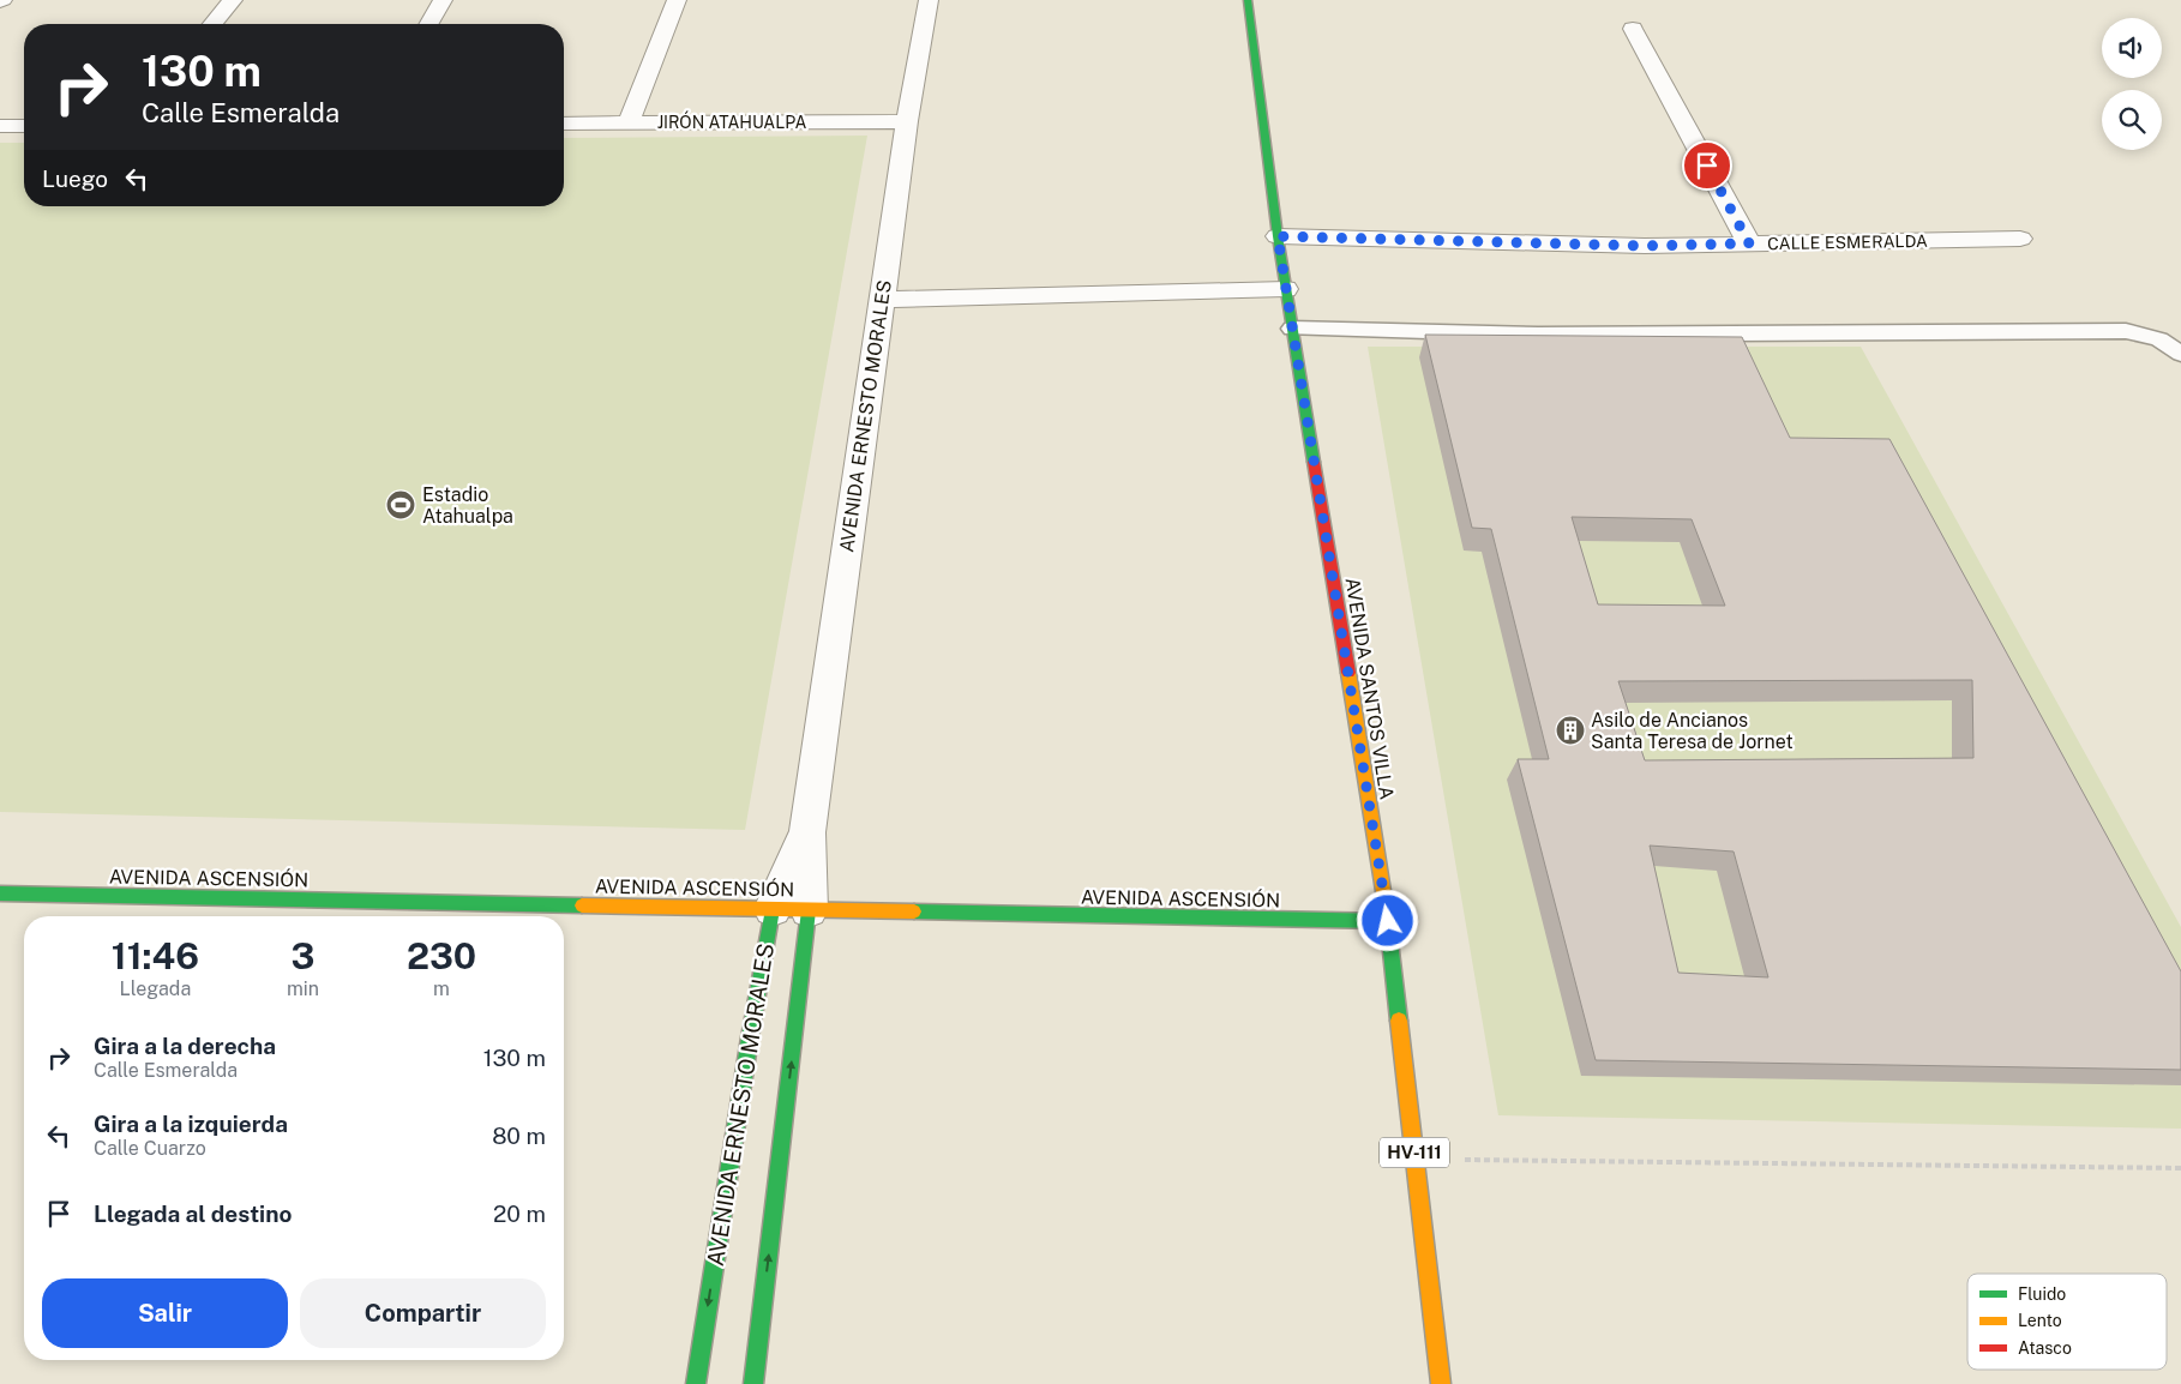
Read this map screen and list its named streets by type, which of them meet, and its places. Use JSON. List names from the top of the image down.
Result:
{
  "streets": {
    "main road": [
      "AVENIDA ERNESTO MORALES",
      "AVENIDA SANTOS VILLA",
      "AVENIDA ASCENSIÓN",
      "HV-111"
    ],
    "street": ["JIRÓN ATAHUALPA", "CALLE ESMERALDA"]
  },
  "crossings": [
    ["JIRÓN ATAHUALPA", "AVENIDA ERNESTO MORALES"],
    ["CALLE ESMERALDA", "AVENIDA SANTOS VILLA"],
    ["AVENIDA ERNESTO MORALES", "AVENIDA ASCENSIÓN"],
    ["AVENIDA SANTOS VILLA", "AVENIDA ASCENSIÓN"]
  ],
  "places": {
    "sports": ["Estadio Atahualpa"],
    "building": ["Asilo de Ancianos Santa Teresa de Jornet"]
  },
  "legend": ["Fluido", "Lento", "Atasco"],
  "page": {
    "turn": ["130 m", "Calle Esmeralda"],
    "then": "Luego",
    "eta": [
      "11:46",
      "Llegada",
      "3",
      "min",
      "230",
      "m"
    ],
    "list": [
      {
        "name": "Gira a la derecha",
        "note": "Calle Esmeralda",
        "value": "130 m"
      },
      {
        "name": "Gira a la izquierda",
        "note": "Calle Cuarzo",
        "value": "80 m"
      },
      {
        "name": "Llegada al destino",
        "value": "20 m"
      }
    ],
    "buttons": ["Salir", "Compartir"]
  }
}
